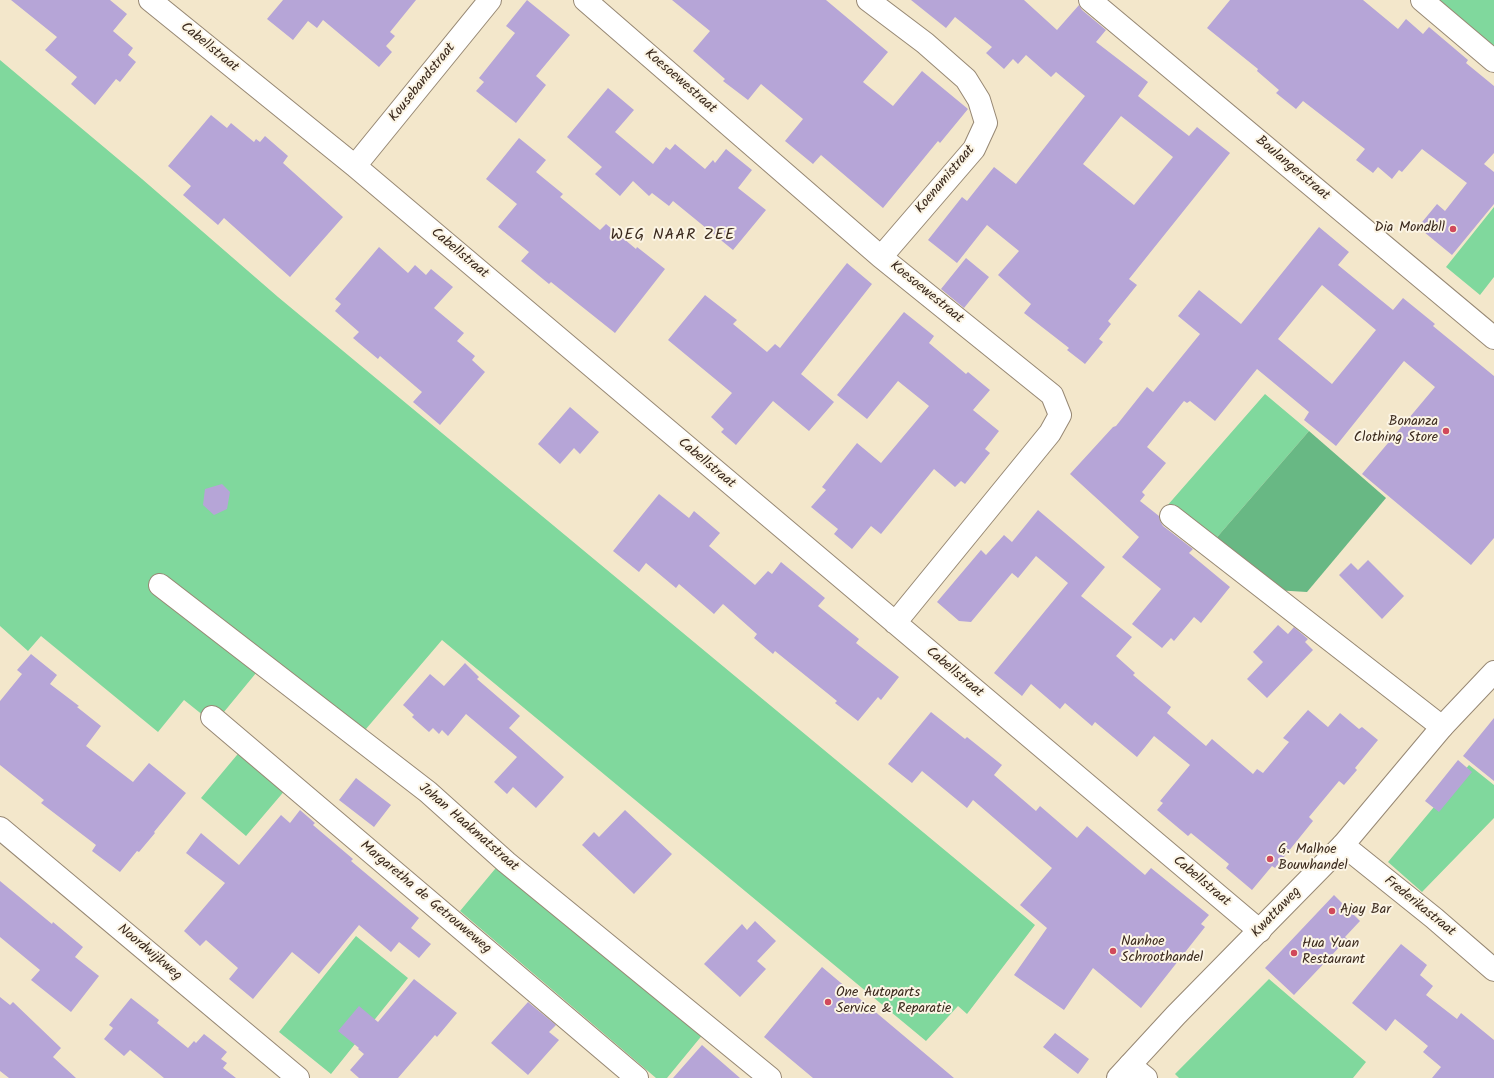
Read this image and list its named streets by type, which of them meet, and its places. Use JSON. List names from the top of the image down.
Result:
{
  "streets": {
    "street": [
      "Cabellstraat",
      "Koesoewestraat",
      "Kousebandstraat",
      "Boulangerstraat",
      "Koenamistraat",
      "Johan Haakmatstraat",
      "Margaretha de Getrouweweg",
      "Frederikastraat",
      "Kwattaweg",
      "Noordwijkweg"
    ]
  },
  "crossings": [
    ["Cabellstraat", "Koesoewestraat"],
    ["Cabellstraat", "Kousebandstraat"],
    ["Cabellstraat", "Kwattaweg"],
    ["Koesoewestraat", "Koenamistraat"],
    ["Frederikastraat", "Kwattaweg"]
  ],
  "districts": ["WEG NAAR ZEE"],
  "places": [
    "Dia Mondbll",
    "Bonanza Clothing Store",
    "G. Malhoe Bouwhandel",
    "Ajay Bar",
    "Nanhoe Schroothandel",
    "Hua Yuan Restaurant",
    "One Autoparts Service & Reparatie"
  ]
}
